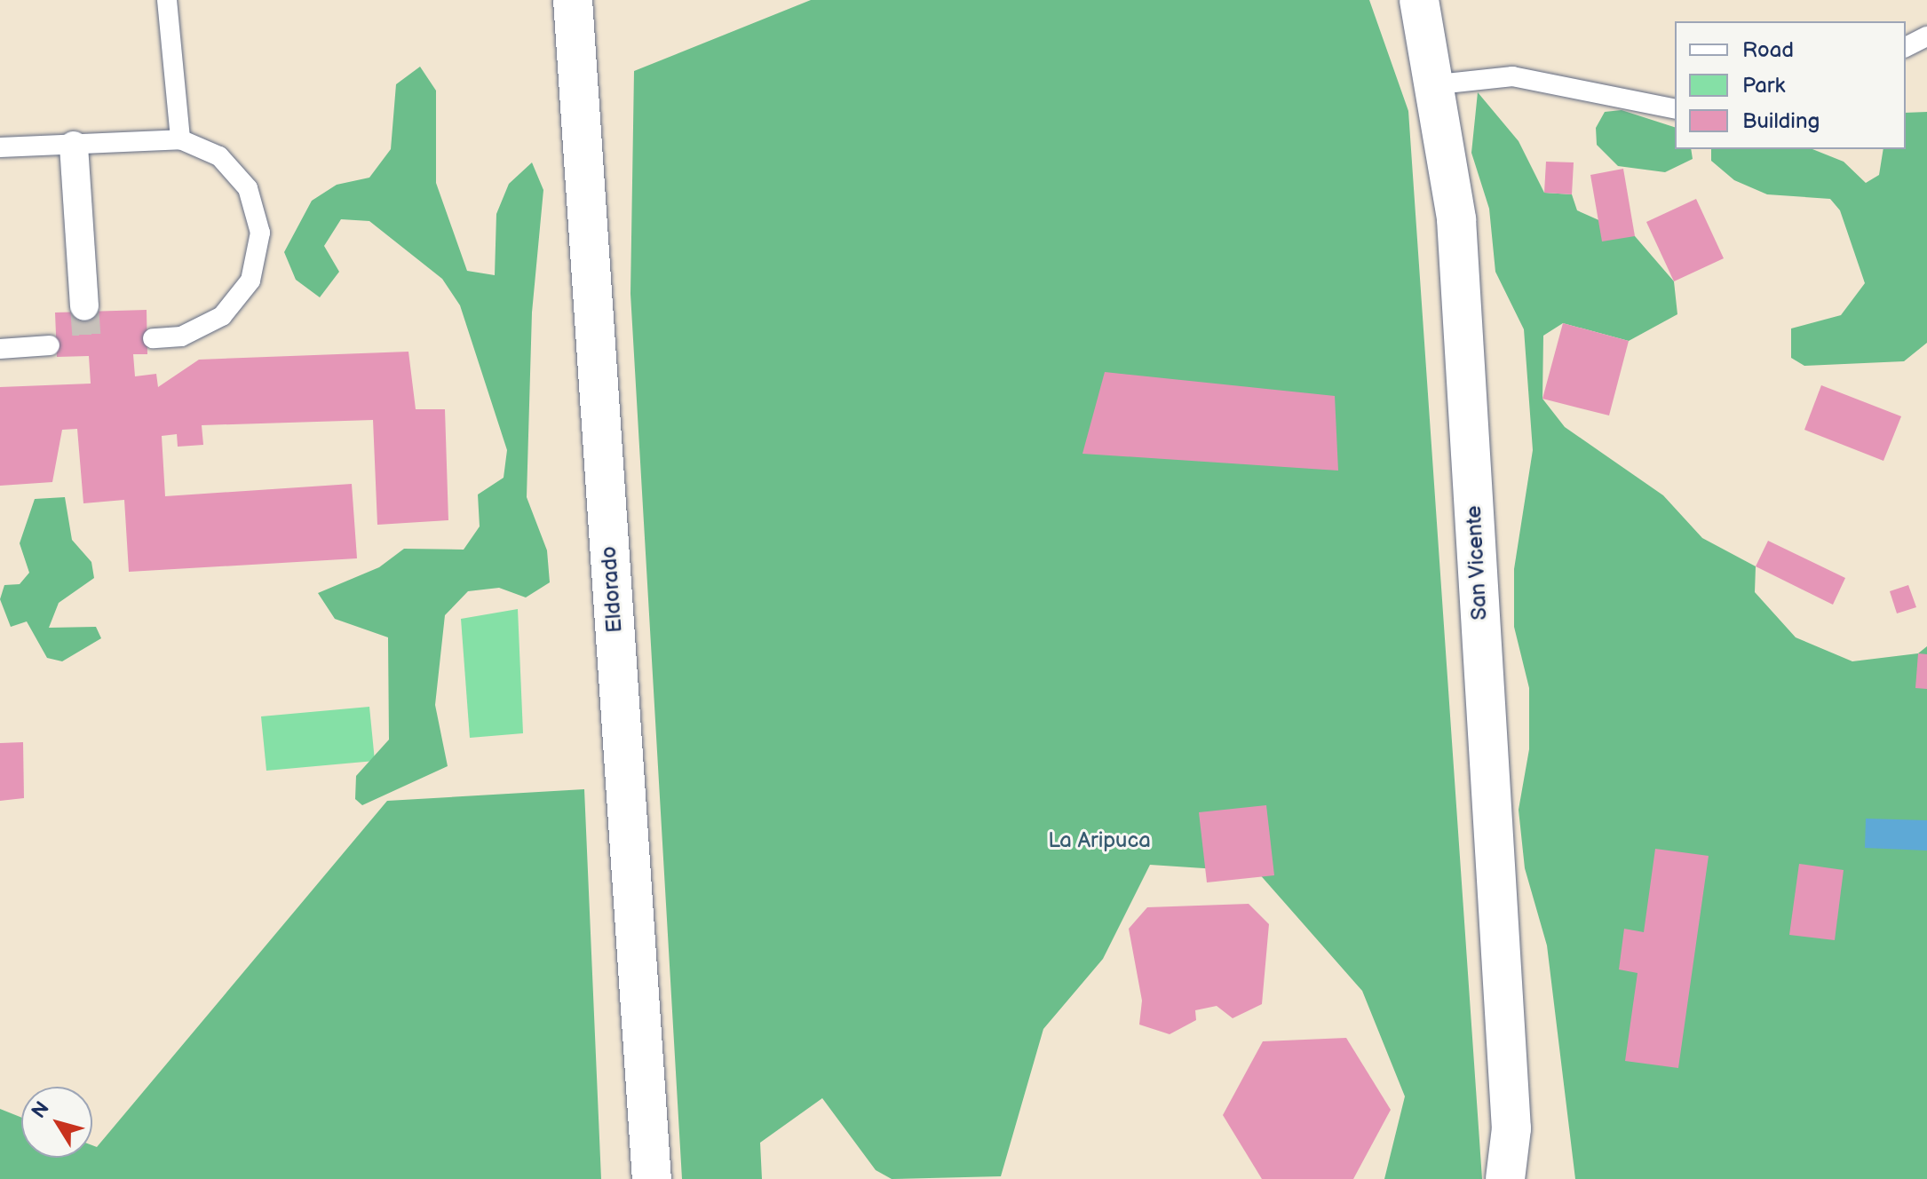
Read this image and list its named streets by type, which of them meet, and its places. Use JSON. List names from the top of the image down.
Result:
{
  "streets": {
    "street": ["San Vicente", "Eldorado"]
  },
  "parks": ["La Aripuca"],
  "legend": ["Road", "Park", "Building"],
  "north": "top left"
}
